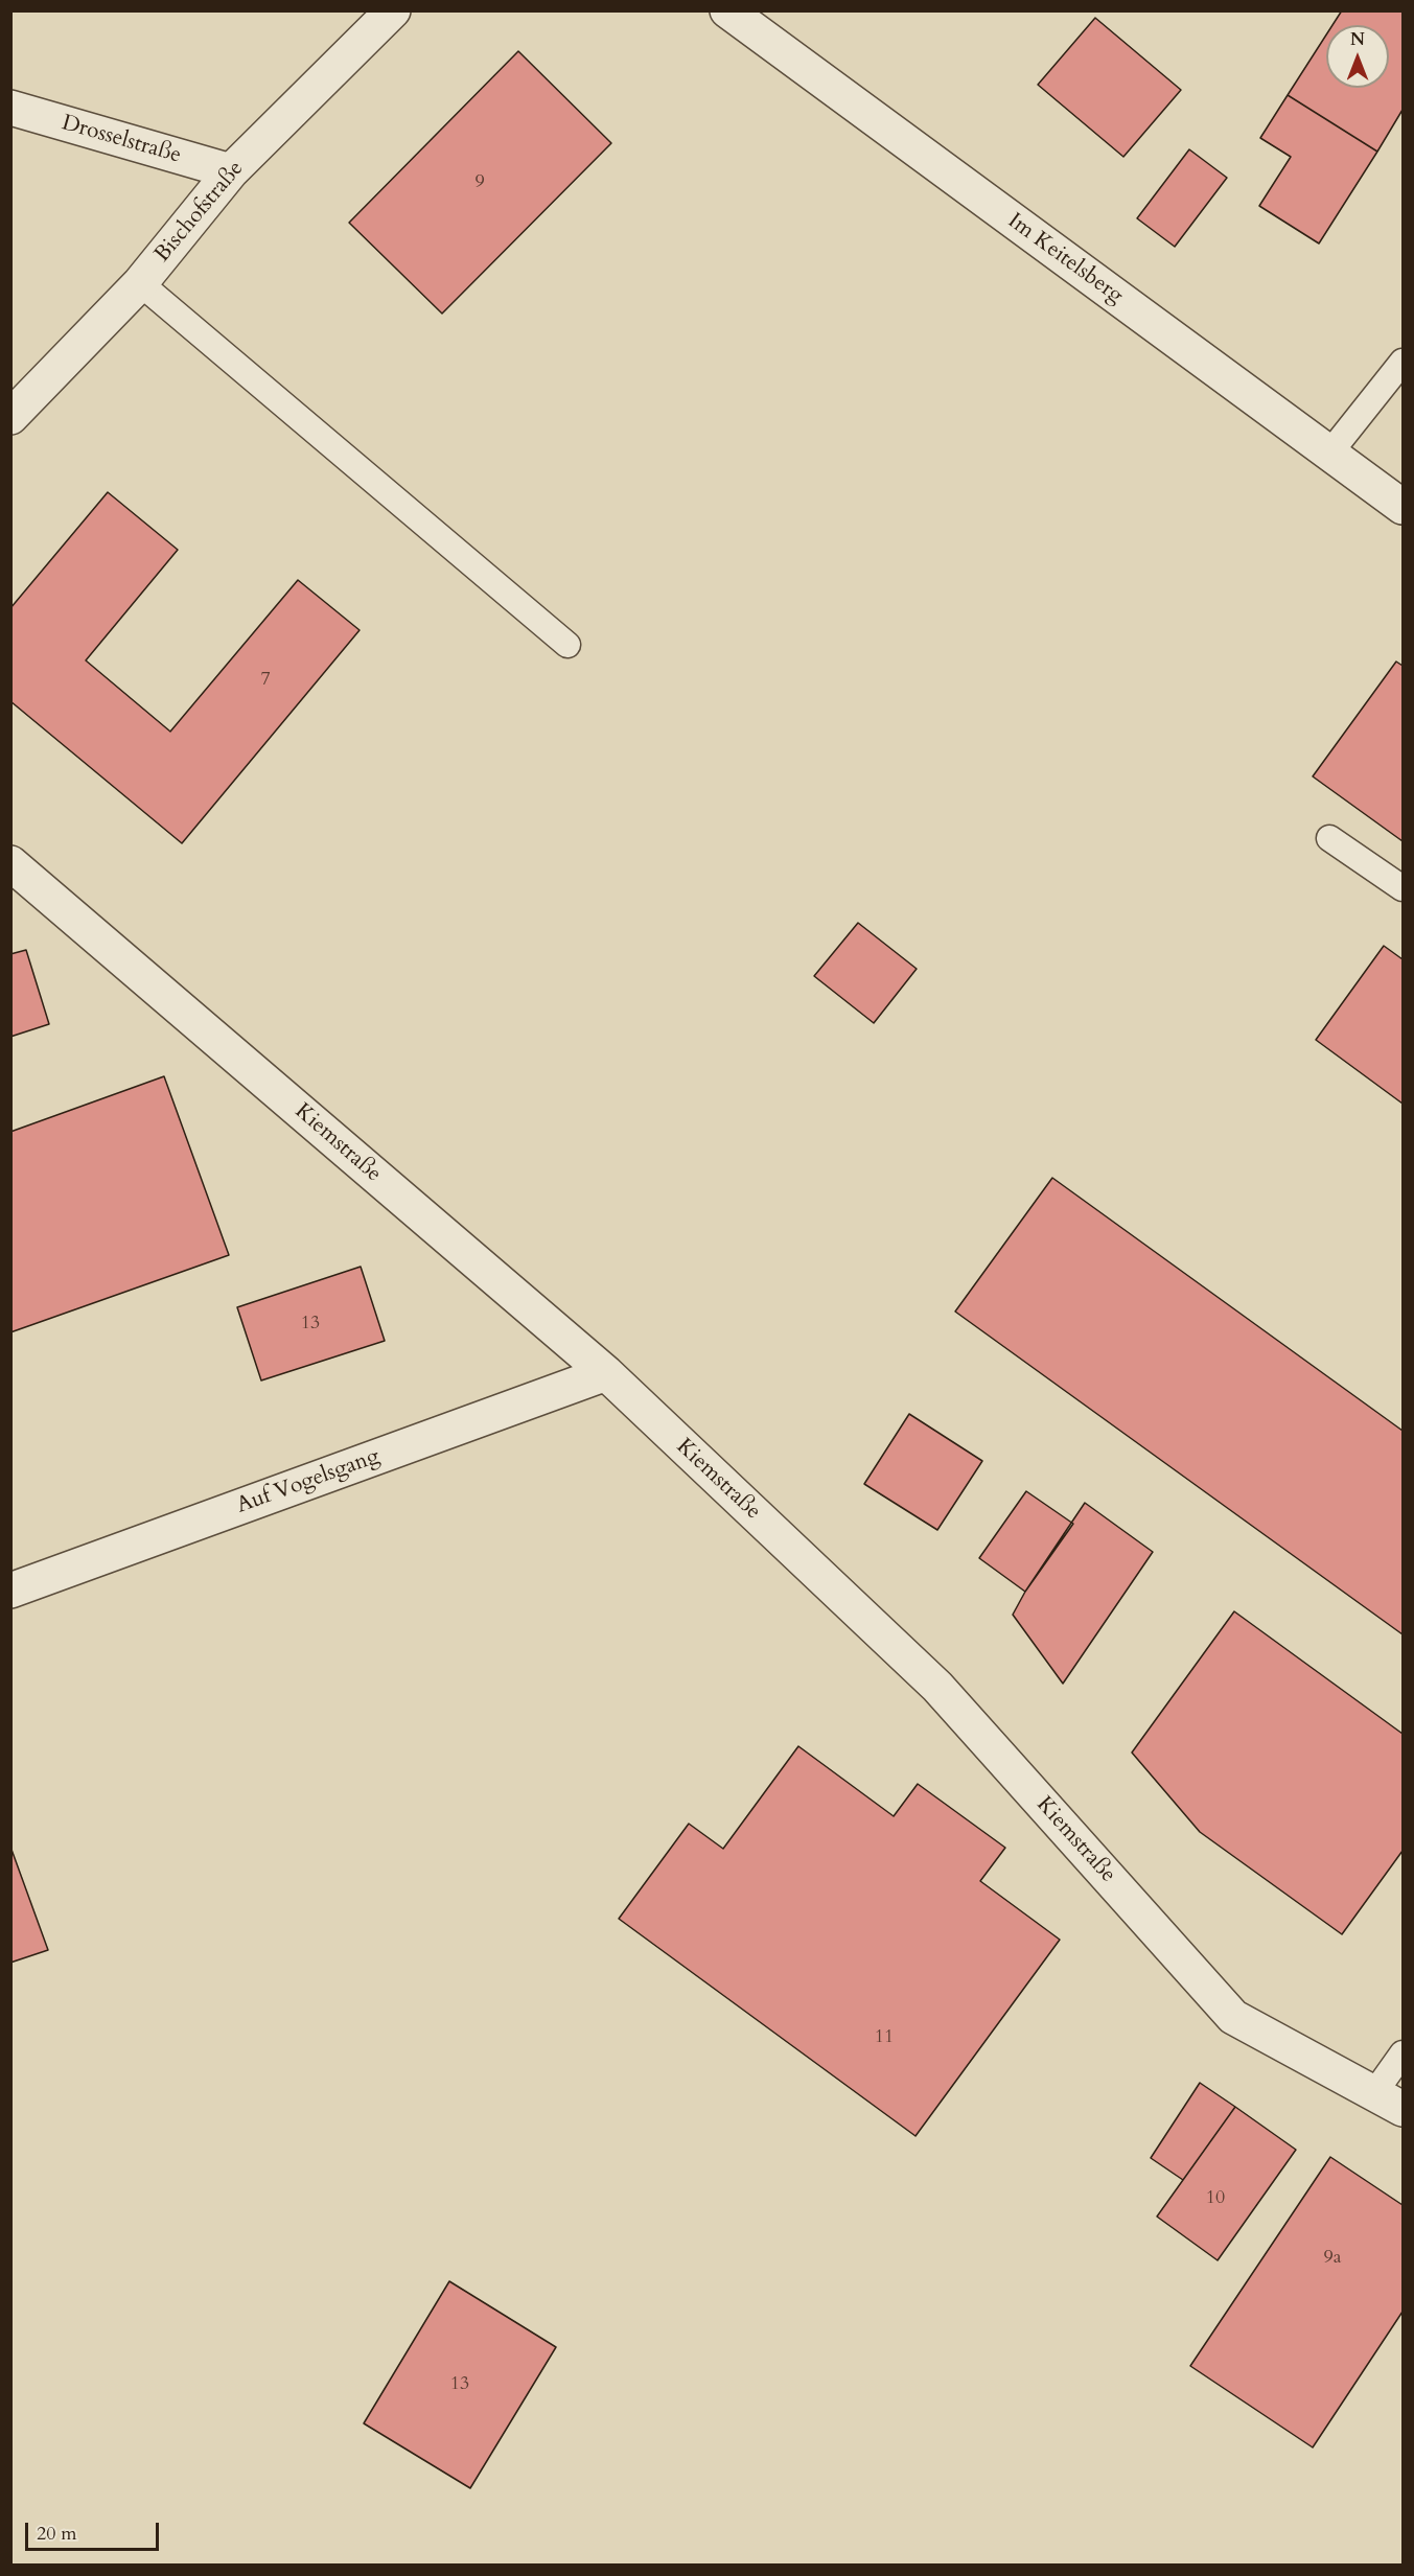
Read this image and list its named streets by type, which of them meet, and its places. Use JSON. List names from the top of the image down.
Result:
{
  "streets": {
    "street": [
      "Drosselstraße",
      "Bischofstraße",
      "Im Keitelsberg",
      "Kiemstraße",
      "Auf Vogelsgang"
    ]
  },
  "crossings": [
    ["Drosselstraße", "Bischofstraße"],
    ["Kiemstraße", "Auf Vogelsgang"]
  ],
  "house_numbers": [
    "9",
    "7",
    "13",
    "11",
    "10",
    "9a",
    "13"
  ],
  "scale_bar": "20 m",
  "north": "top"
}
